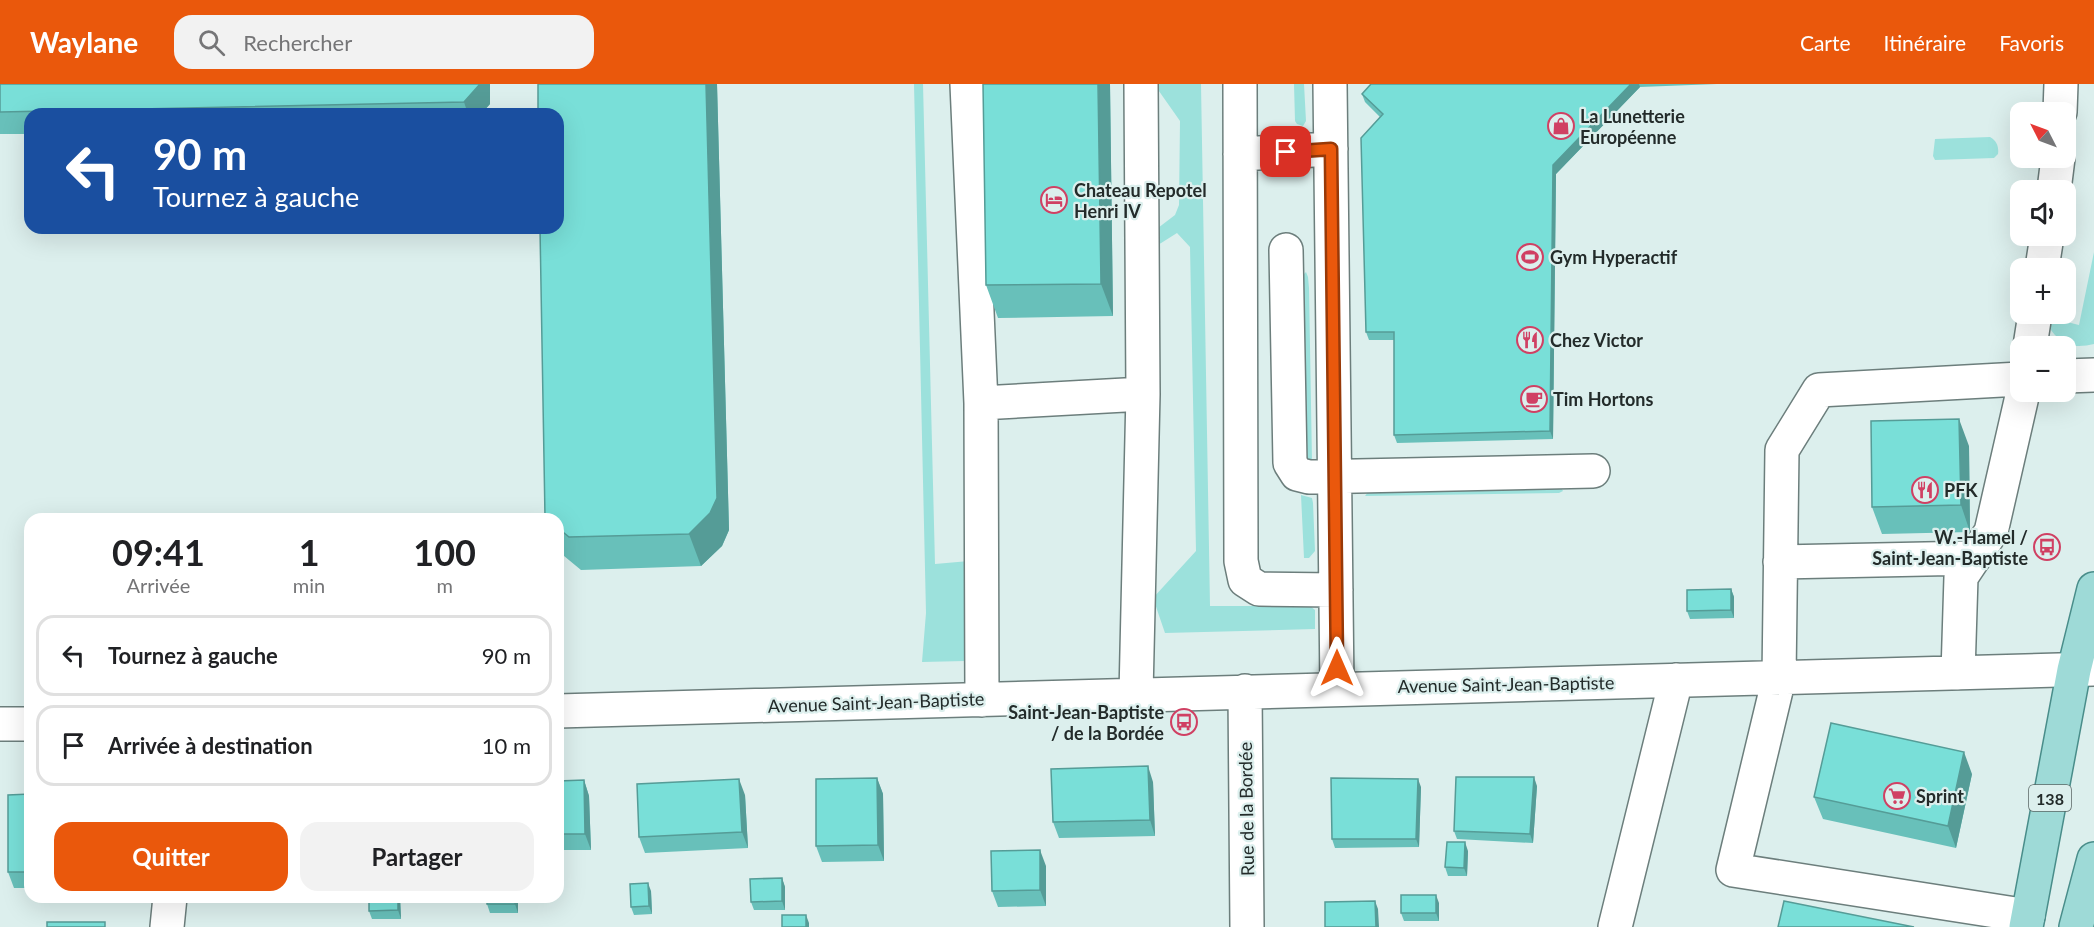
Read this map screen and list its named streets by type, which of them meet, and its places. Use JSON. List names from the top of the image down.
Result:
{
  "streets": {
    "main road": ["138"],
    "street": ["Avenue Saint-Jean-Baptiste", "Rue de la Bordée"]
  },
  "crossings": [
    ["Avenue Saint-Jean-Baptiste", "138"],
    ["Avenue Saint-Jean-Baptiste", "Rue de la Bordée"]
  ],
  "places": {
    "shop": ["La Lunetterie Européenne"],
    "hotel": ["Chateau Repotel Henri IV"],
    "sports": ["Gym Hyperactif"],
    "restaurant": ["Chez Victor", "PFK"],
    "cafe": ["Tim Hortons"],
    "bus stop": ["W.-Hamel / Saint-Jean-Baptiste", "Saint-Jean-Baptiste / de la Bordée"],
    "supermarket": ["Sprint"]
  },
  "north": "top left",
  "page": {
    "header": "Waylane",
    "search": "Rechercher",
    "nav": ["Carte", "Itinéraire", "Favoris"],
    "map_buttons": ["+", "−"],
    "turn": ["90 m", "Tournez à gauche"],
    "eta": [
      "09:41",
      "Arrivée",
      "1",
      "min",
      "100",
      "m"
    ],
    "list": [
      {
        "name": "Tournez à gauche",
        "value": "90 m"
      },
      {
        "name": "Arrivée à destination",
        "value": "10 m"
      }
    ],
    "buttons": ["Quitter", "Partager"]
  }
}
